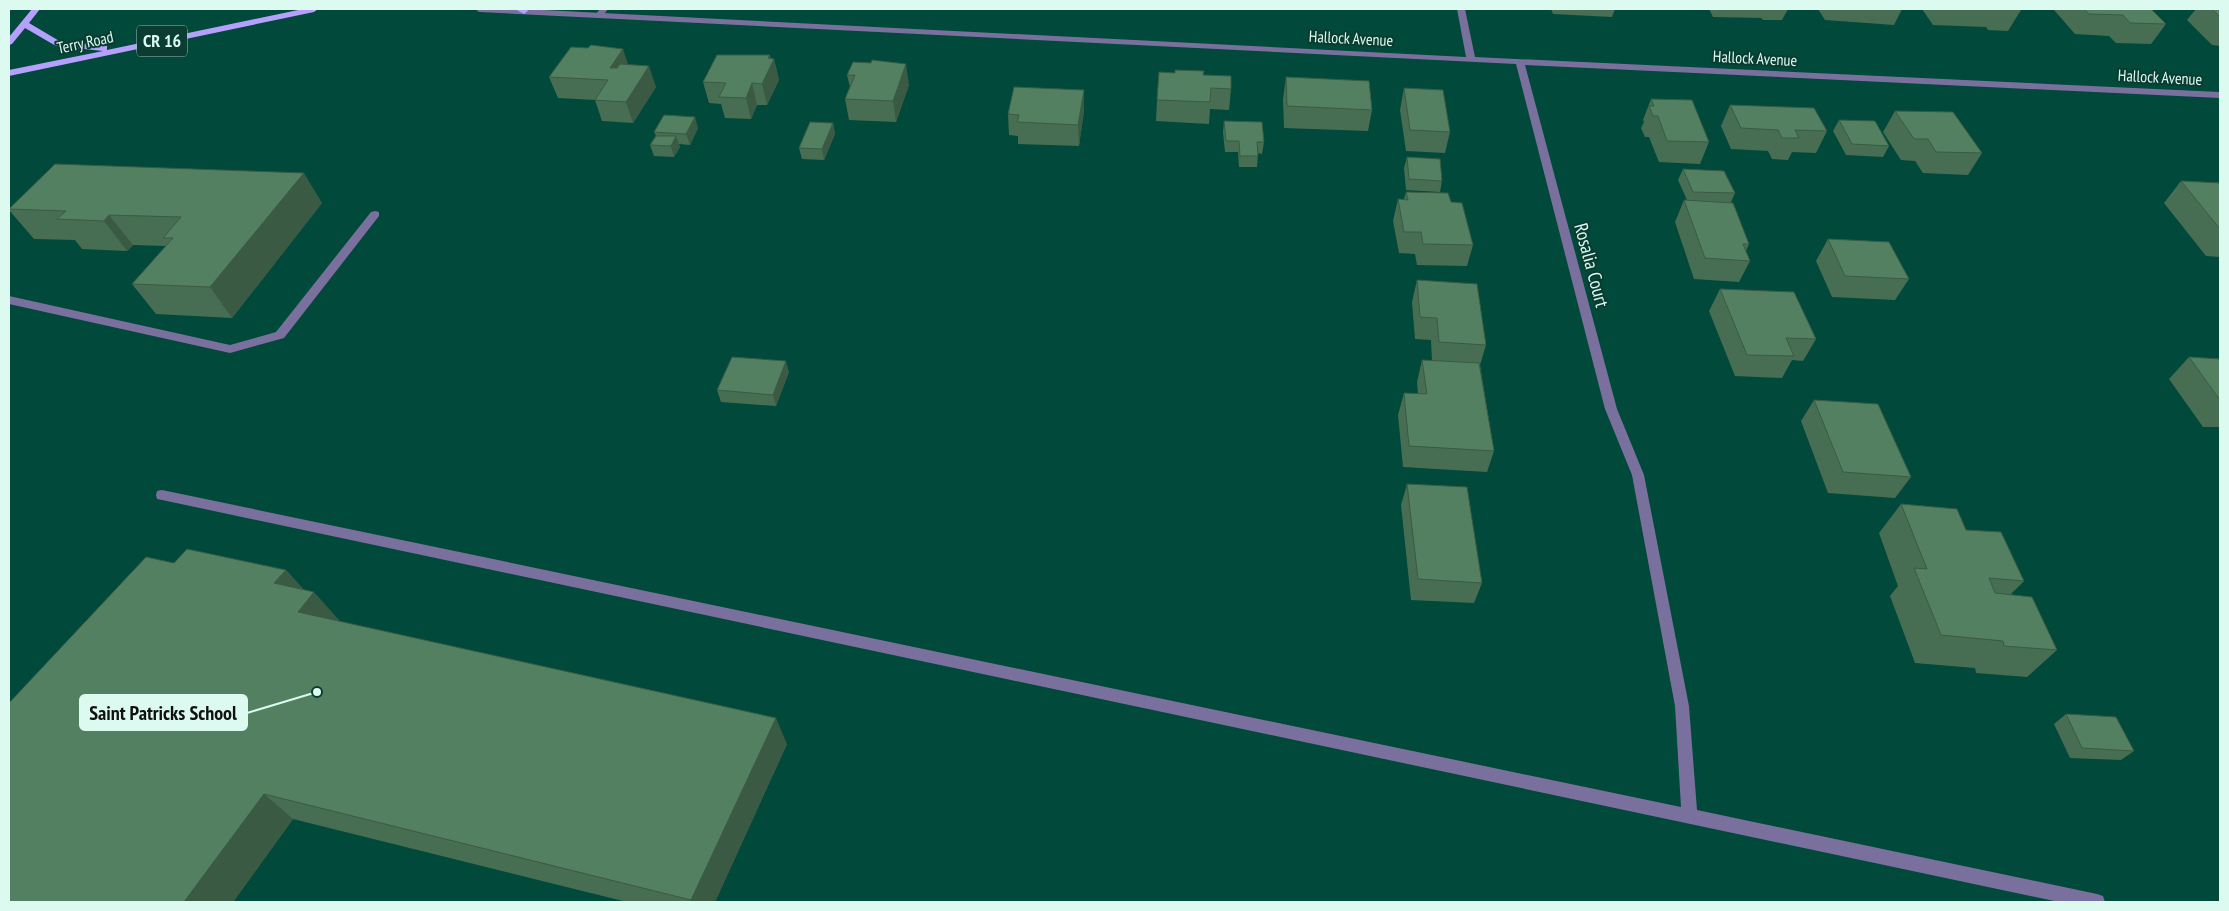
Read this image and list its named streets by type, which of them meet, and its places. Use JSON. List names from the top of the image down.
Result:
{
  "streets": {
    "main road": ["CR 16", "Terry Road"],
    "street": ["Hallock Avenue", "Rosalia Court"]
  },
  "crossings": [
    ["Hallock Avenue", "Rosalia Court"]
  ],
  "places": ["Saint Patricks School"]
}
